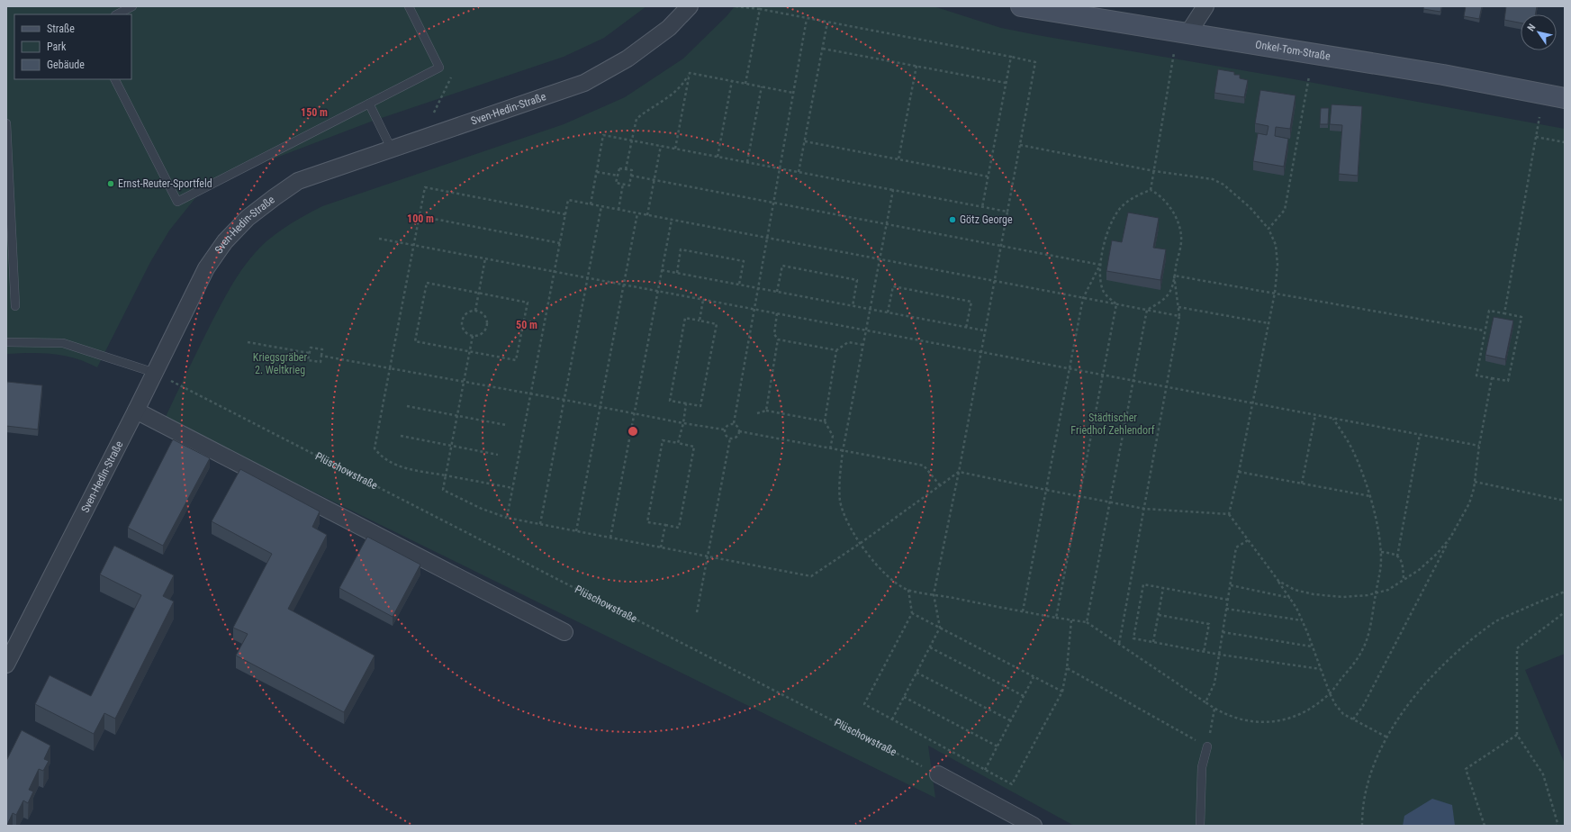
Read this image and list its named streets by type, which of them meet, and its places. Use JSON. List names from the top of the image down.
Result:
{
  "streets": {
    "main road": ["Onkel-Tom-Straße"],
    "street": ["Sven-Hedin-Straße"],
    "path": ["Plüschowstraße"]
  },
  "parks": ["Kriegsgräber 2. Weltkrieg", "Städtischer Friedhof Zehlendorf"],
  "places": ["Ernst-Reuter-Sportfeld", "Götz George"],
  "legend": ["Straße", "Park", "Gebäude"],
  "north": "top left",
  "rings": ["150 m", "100 m", "50 m"]
}
